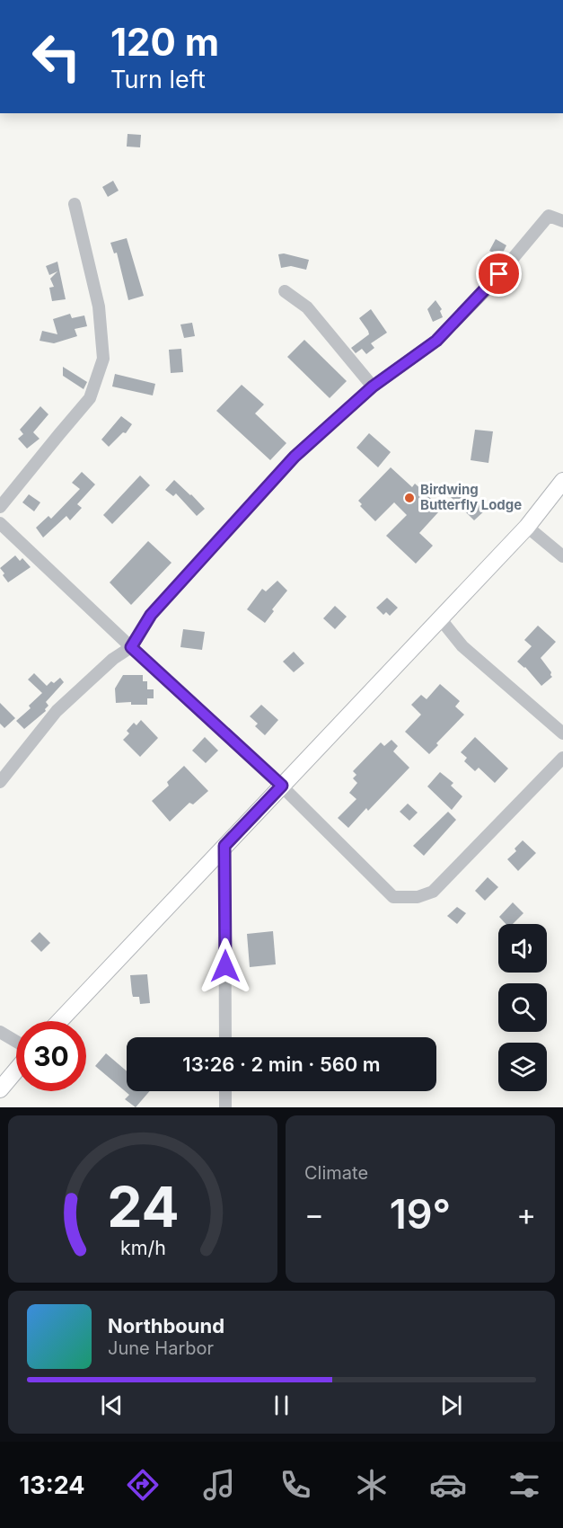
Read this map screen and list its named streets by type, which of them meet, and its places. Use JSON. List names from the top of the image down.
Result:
{
  "places": ["Birdwing Butterfly Lodge"],
  "page": {
    "turn": ["120 m", "Turn left"],
    "limit": "30",
    "trip": "13:26 · 2 min · 560 m",
    "tile": "Climate",
    "heat": ["−", "19°", "+"],
    "song": ["Northbound", "June Harbor"],
    "tabs": "13:24",
    "gauge": ["24", "km/h"]
  }
}
